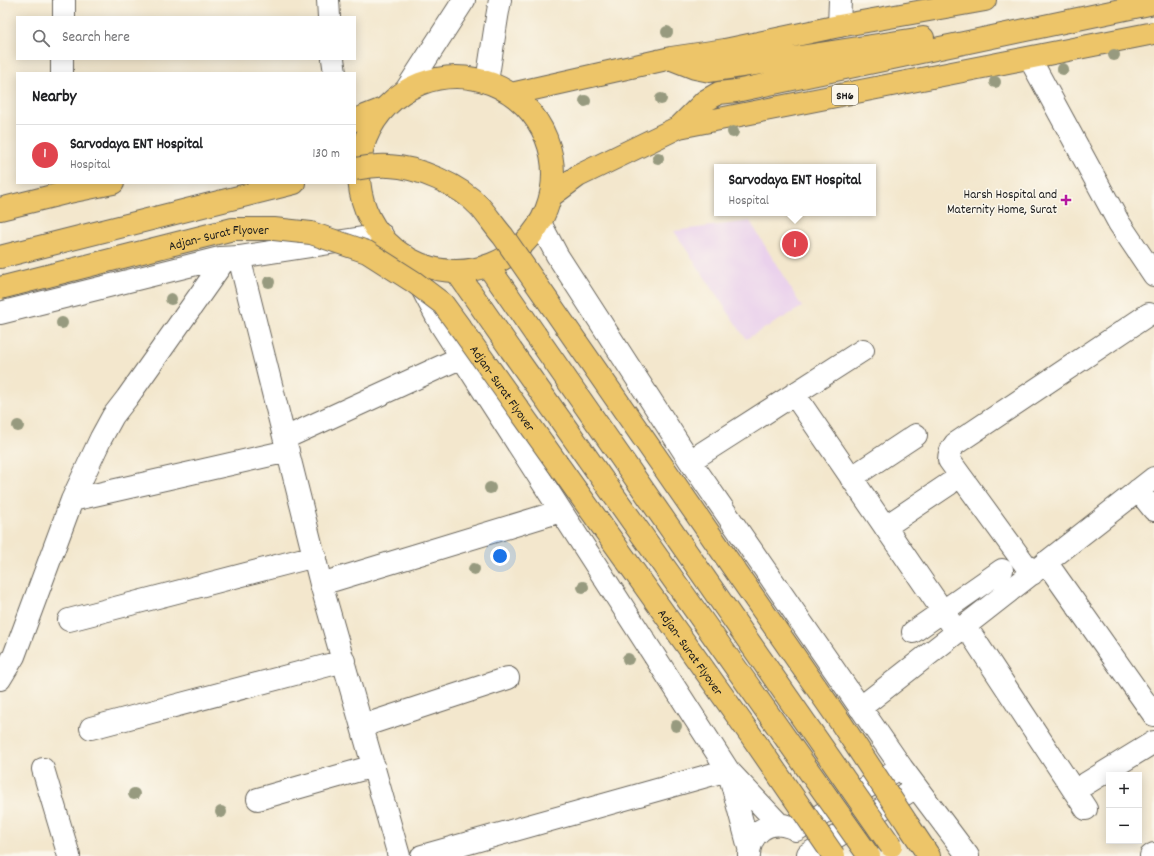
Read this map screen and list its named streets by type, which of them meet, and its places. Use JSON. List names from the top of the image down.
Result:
{
  "streets": {
    "main road": ["SH6", "Adjan- Surat Flyover"]
  },
  "places": {
    "health": ["Harsh Hospital and Maternity Home, Surat"]
  },
  "page": {
    "search": "Search here",
    "heading": "Nearby",
    "list": [
      {
        "mark": "1",
        "name": "Sarvodaya ENT Hospital",
        "note": "Hospital",
        "value": "130 m"
      }
    ],
    "popup": ["Sarvodaya ENT Hospital", "Hospital"],
    "pins": "1",
    "map_buttons": ["+", "−"]
  }
}
